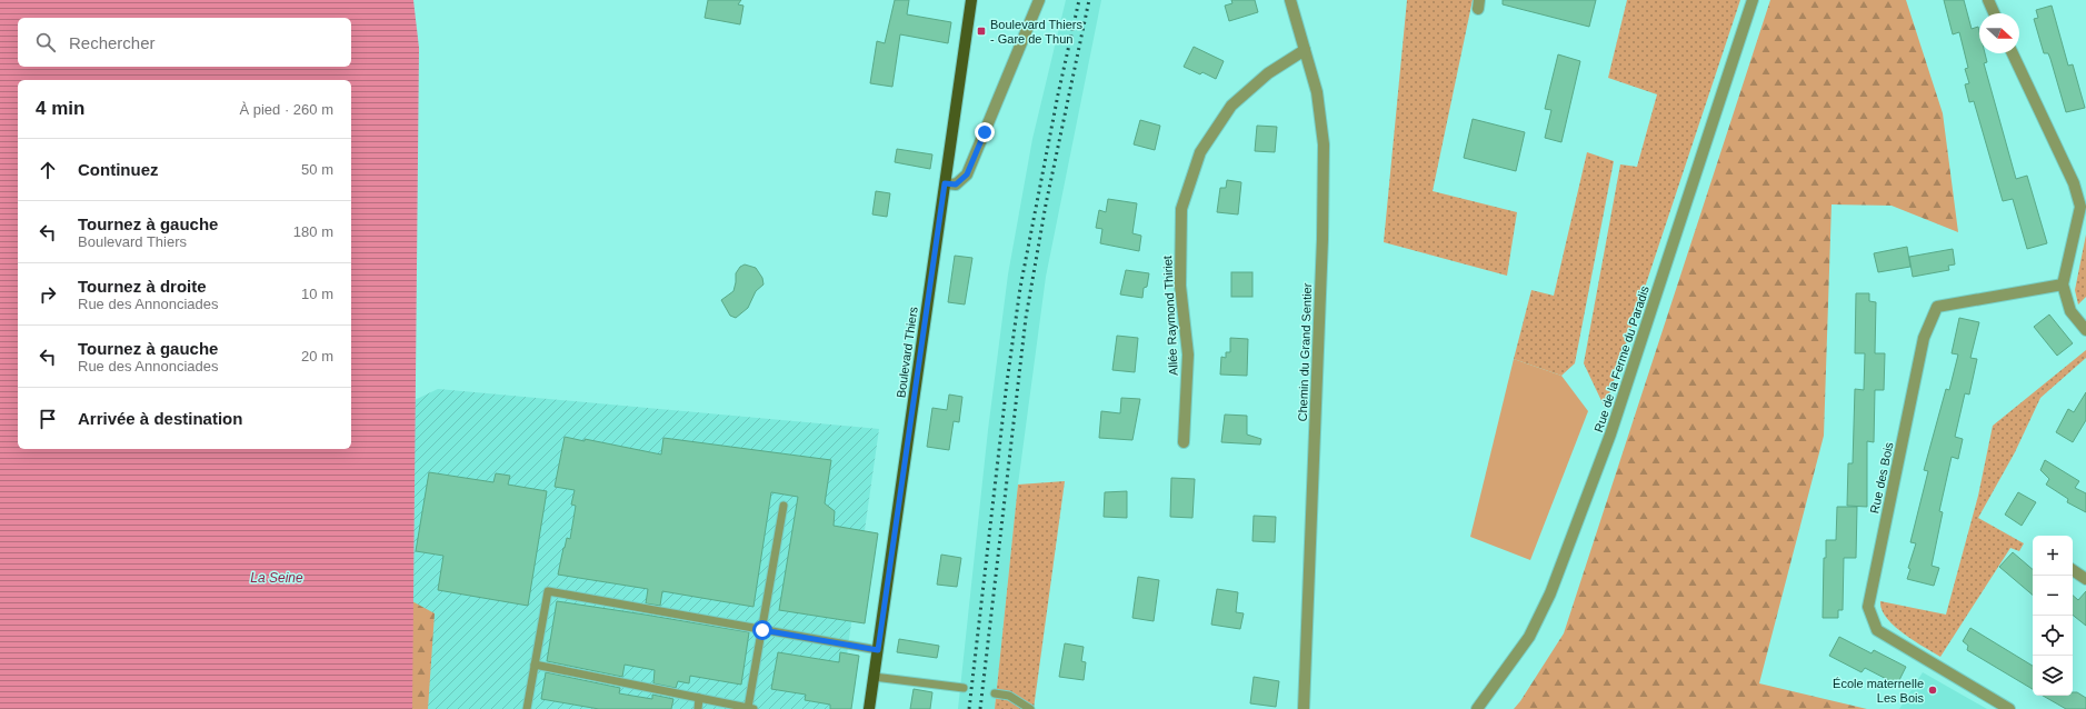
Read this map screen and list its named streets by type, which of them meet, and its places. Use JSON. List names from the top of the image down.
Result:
{
  "streets": {
    "main road": ["Boulevard Thiers"],
    "street": [
      "Allée Raymond Thiriet",
      "Chemin du Grand Sentier",
      "Rue de la Ferme du Paradis",
      "Rue des Bois"
    ]
  },
  "crossings": [
    ["Allée Raymond Thiriet", "Chemin du Grand Sentier"]
  ],
  "water": ["La Seine"],
  "places": {
    "transit": ["Boulevard Thiers - Gare de Thun"],
    "other": ["École maternelle Les Bois"]
  },
  "north": "right",
  "page": {
    "search": "Rechercher",
    "heading": ["4 min", "À pied · 260 m"],
    "list": [
      ["Continuez", "50 m"],
      ["Tournez à gauche", "Boulevard Thiers", "180 m"],
      ["Tournez à droite", "Rue des Annonciades", "10 m"],
      ["Tournez à gauche", "Rue des Annonciades", "20 m"],
      "Arrivée à destination"
    ],
    "map_buttons": ["+", "−"]
  }
}
